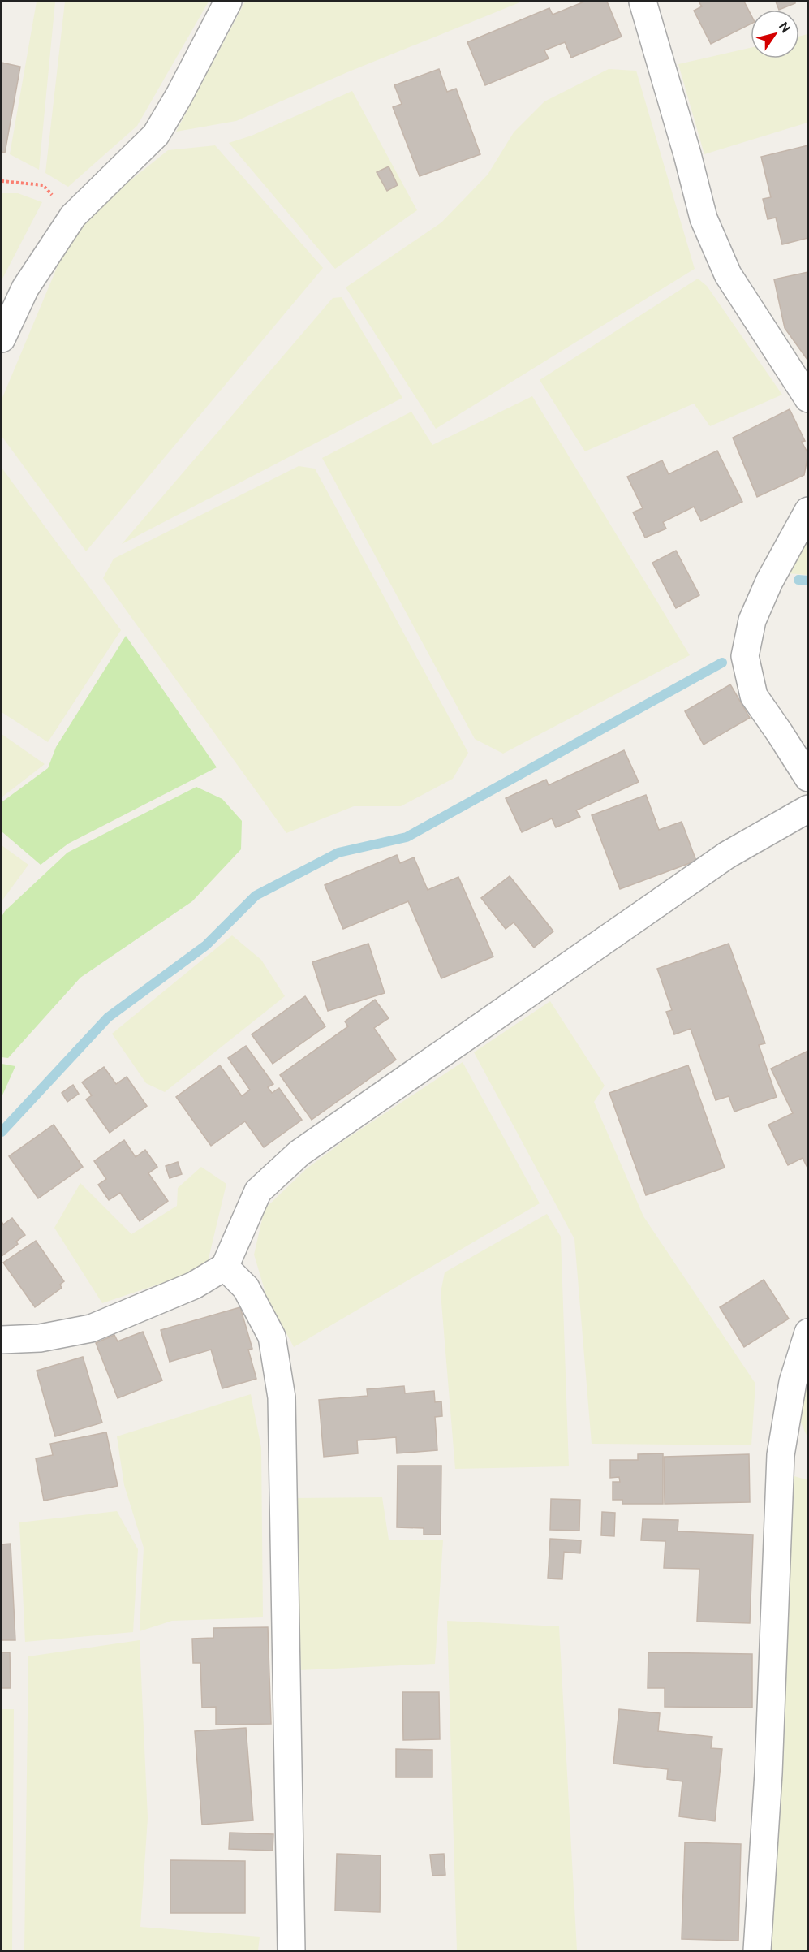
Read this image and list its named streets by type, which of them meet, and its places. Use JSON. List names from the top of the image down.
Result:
{
  "north": "top right"
}
